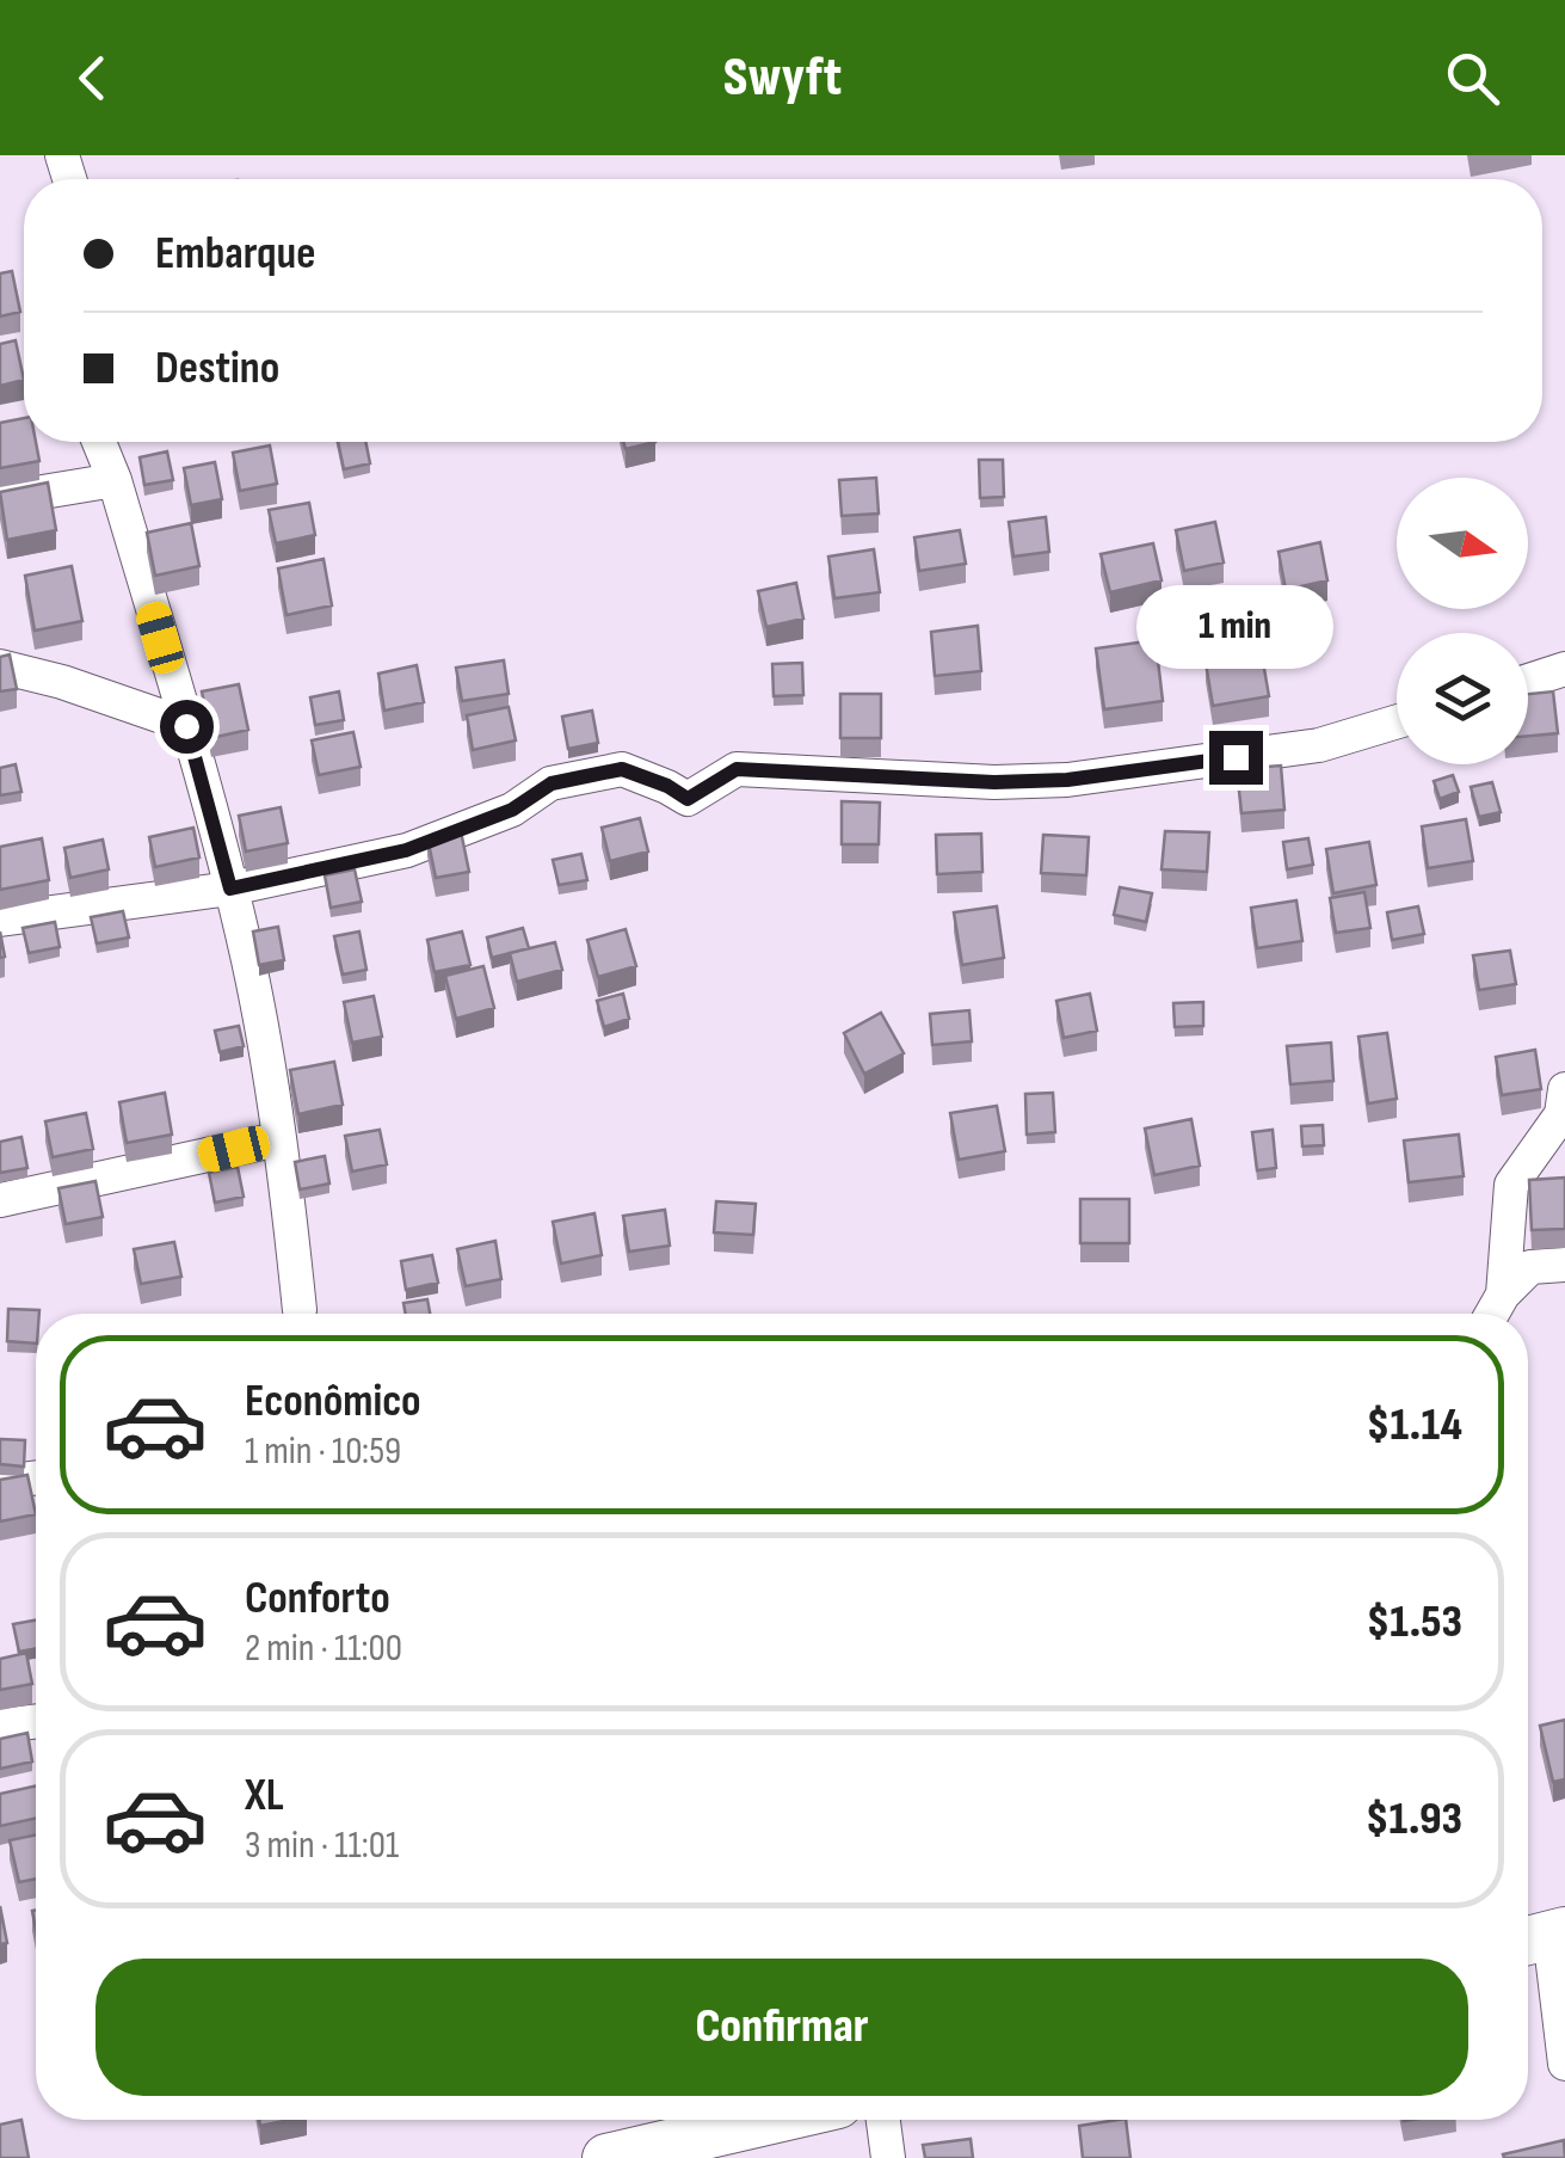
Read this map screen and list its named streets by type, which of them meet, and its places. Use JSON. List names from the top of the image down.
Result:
{
  "north": "right",
  "page": {
    "header": "Swyft",
    "banner": ["Embarque", "Destino"],
    "bubble": "1 min",
    "list": [
      {
        "name": "Econômico",
        "note": "1 min · 10:59",
        "value": "$1.14"
      },
      {
        "name": "Conforto",
        "note": "2 min · 11:00",
        "value": "$1.53"
      },
      {
        "name": "XL",
        "note": "3 min · 11:01",
        "value": "$1.93"
      }
    ],
    "buttons": "Confirmar"
  }
}
